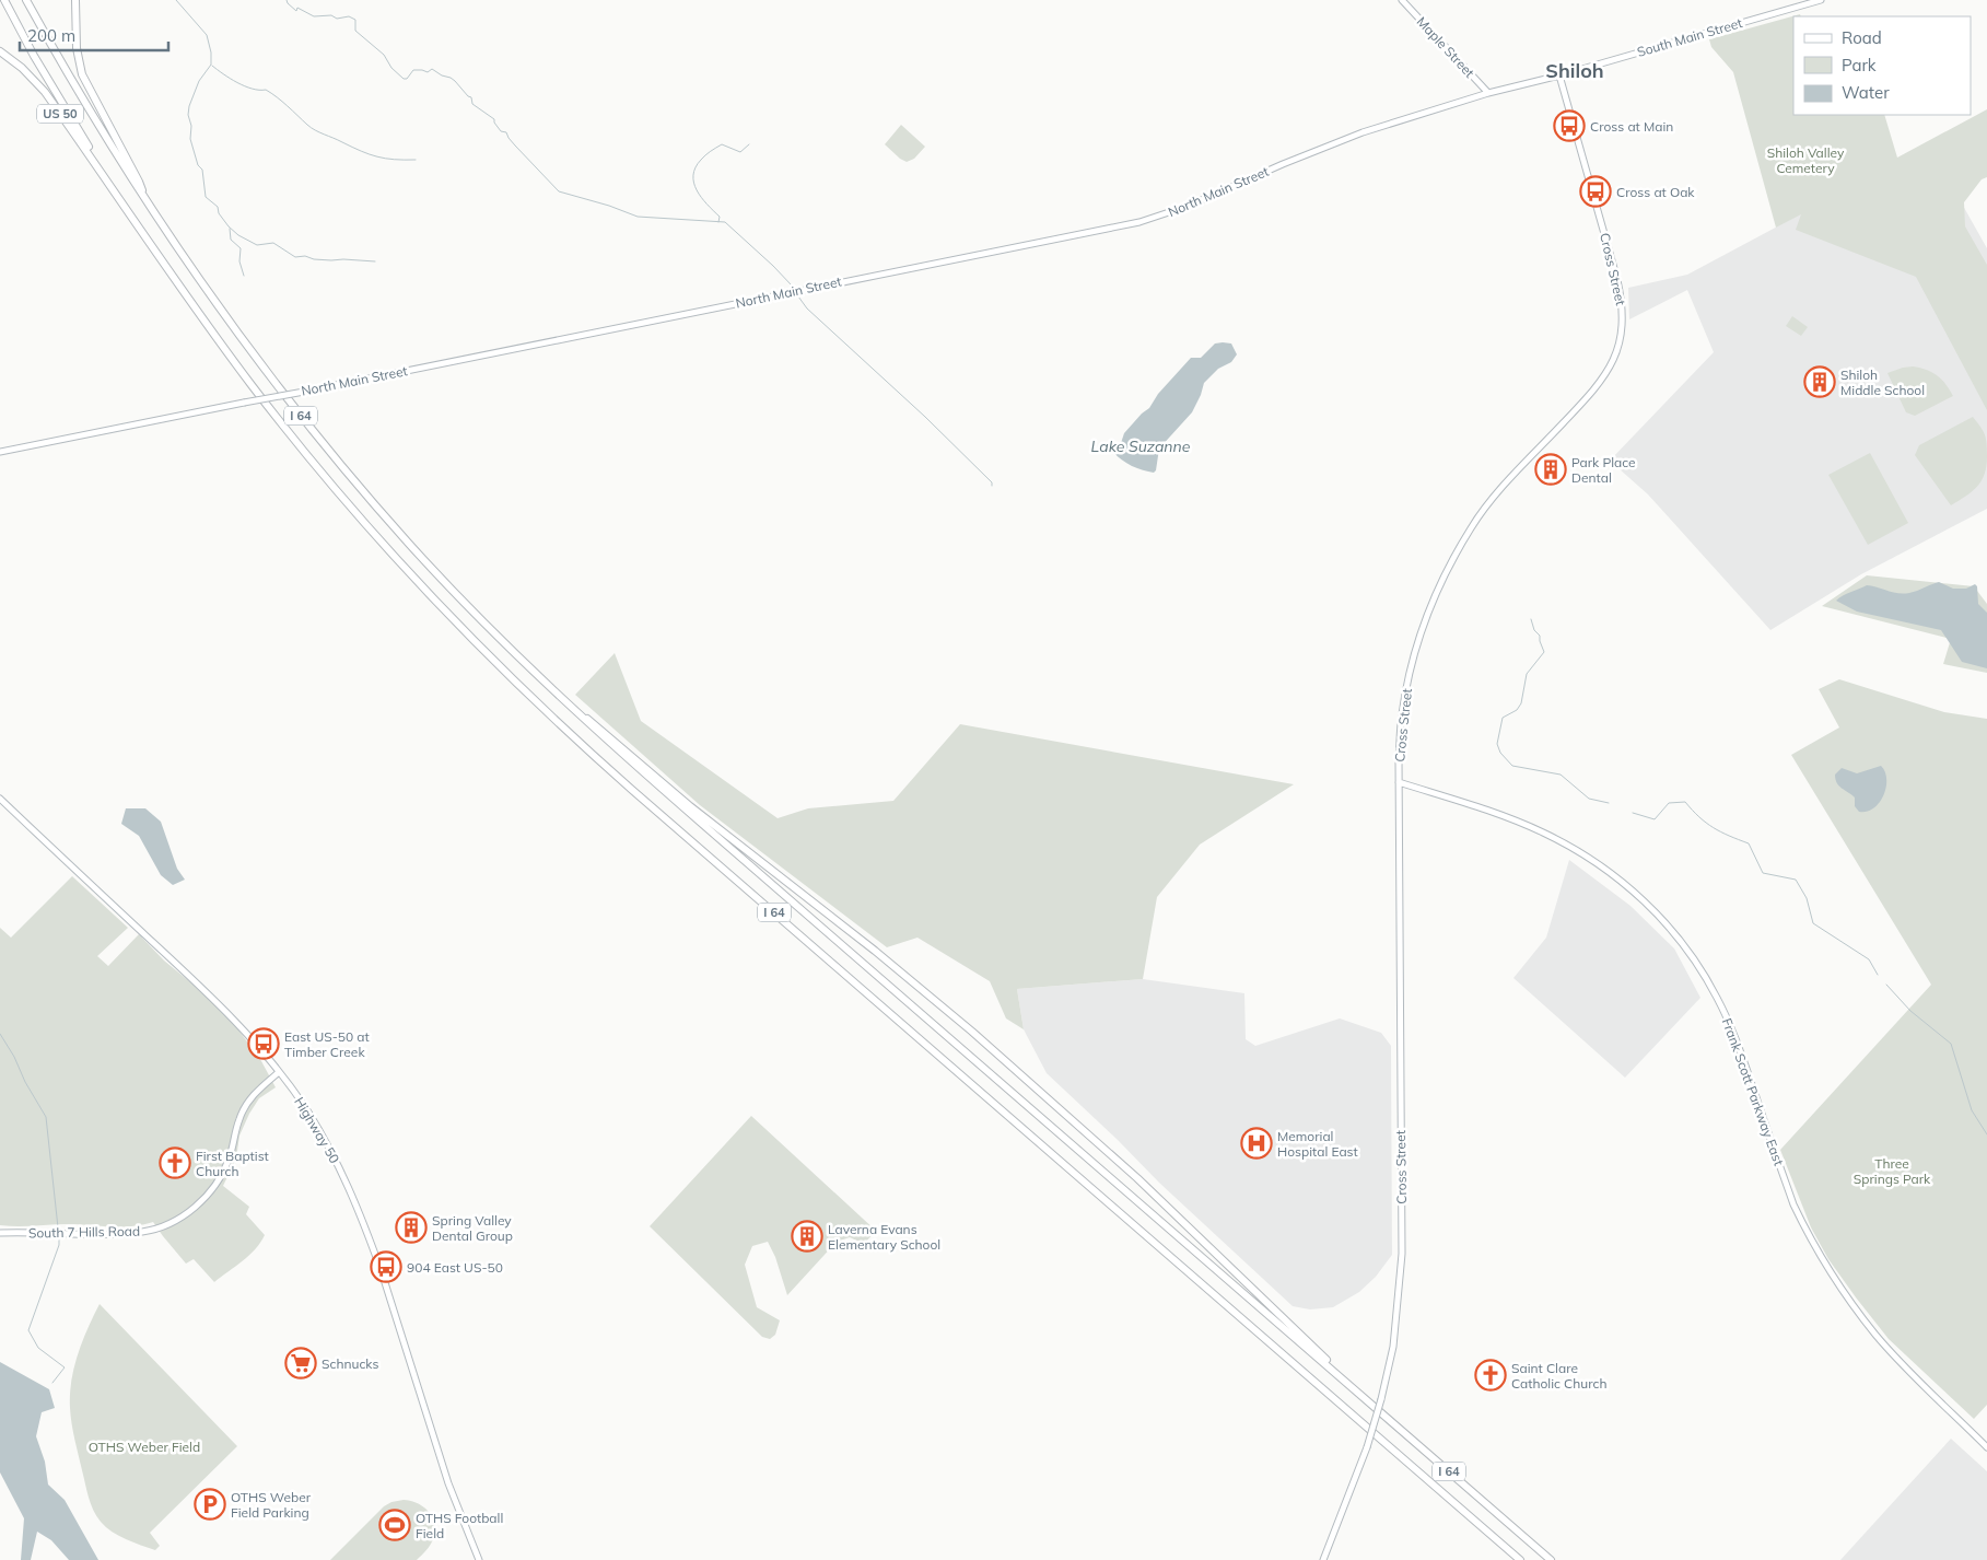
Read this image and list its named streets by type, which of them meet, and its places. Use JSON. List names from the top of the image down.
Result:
{
  "streets": {
    "highway": ["US 50", "I 64"],
    "main road": [
      "South Main Street",
      "Maple Street",
      "North Main Street",
      "Cross Street",
      "Frank Scott Parkway East",
      "Highway 50",
      "South 7 Hills Road"
    ]
  },
  "crossings": [
    ["South Main Street", "North Main Street"],
    ["South Main Street", "Cross Street"],
    ["Maple Street", "North Main Street"],
    ["US 50", "I 64"],
    ["North Main Street", "Cross Street"],
    ["Cross Street", "Frank Scott Parkway East"],
    ["Highway 50", "South 7 Hills Road"]
  ],
  "districts": ["Shiloh"],
  "water": ["Lake Suzanne"],
  "parks": ["Shiloh Valley Cemetery", "Three Springs Park", "OTHS Weber Field"],
  "places": {
    "bus stop": [
      "Cross at Main",
      "Cross at Oak",
      "East US-50 at Timber Creek",
      "904 East US-50"
    ],
    "building": [
      "Shiloh Middle School",
      "Park Place Dental",
      "Spring Valley Dental Group",
      "Laverna Evans Elementary School"
    ],
    "hospital": ["Memorial Hospital East"],
    "church": ["First Baptist Church", "Saint Clare Catholic Church"],
    "supermarket": ["Schnucks"],
    "parking": ["OTHS Weber Field Parking"],
    "sports": ["OTHS Football Field"]
  },
  "legend": ["Road", "Park", "Water"],
  "scale_bar": "200 m"
}
